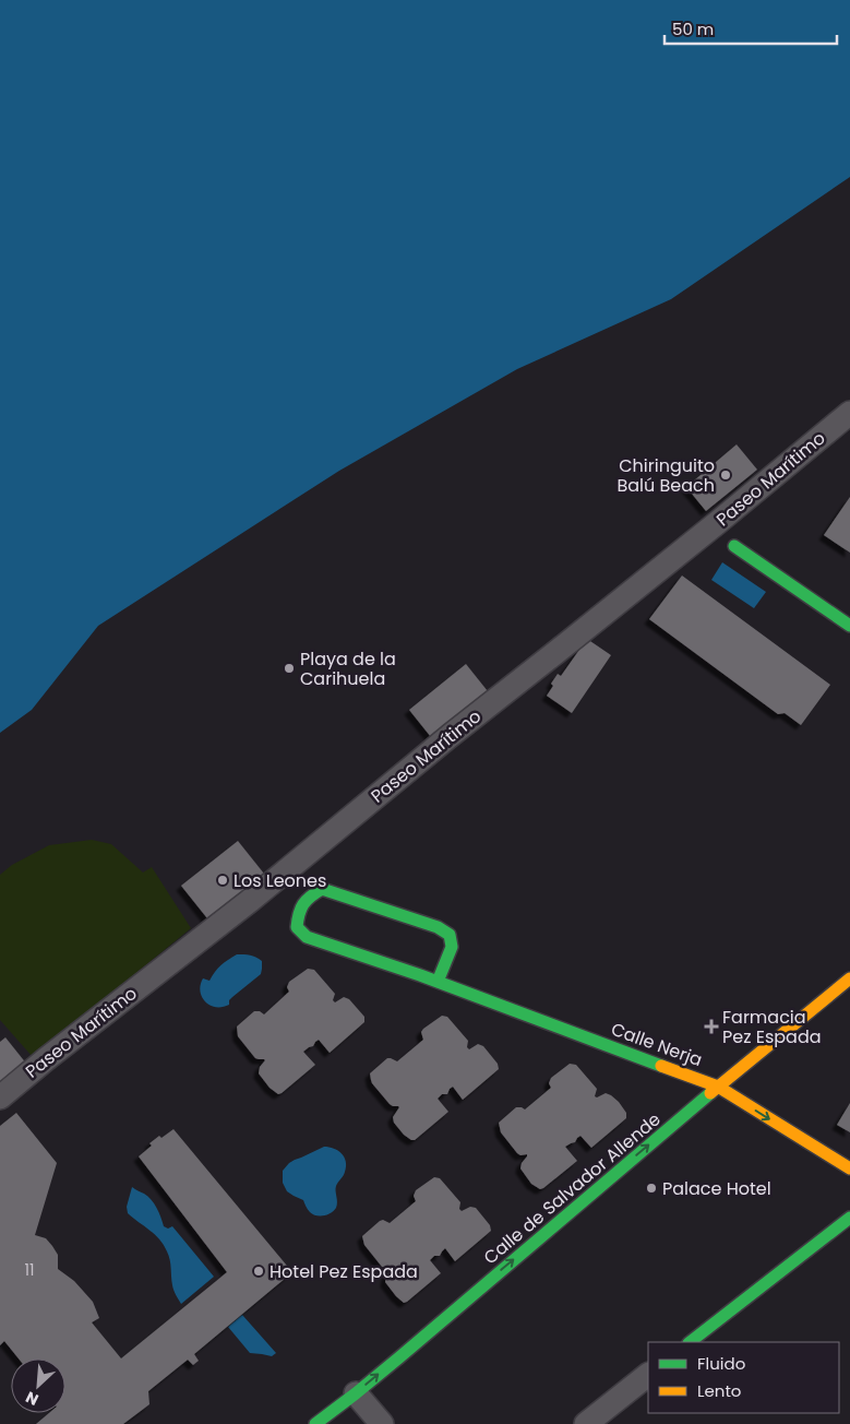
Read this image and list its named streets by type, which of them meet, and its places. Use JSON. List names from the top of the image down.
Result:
{
  "streets": {
    "street": ["Paseo Marítimo", "Calle Nerja", "Calle de Salvador Allende"]
  },
  "crossings": [
    ["Calle Nerja", "Calle de Salvador Allende"]
  ],
  "one_way": ["Calle de Salvador Allende"],
  "places": {
    "other": [
      "Chiringuito Balú Beach",
      "Playa de la Carihuela",
      "Los Leones",
      "Palace Hotel",
      "Hotel Pez Espada"
    ],
    "health": ["Farmacia Pez Espada"]
  },
  "house_numbers": ["11"],
  "legend": ["Fluido", "Lento"],
  "scale_bar": "50 m",
  "north": "bottom left"
}
